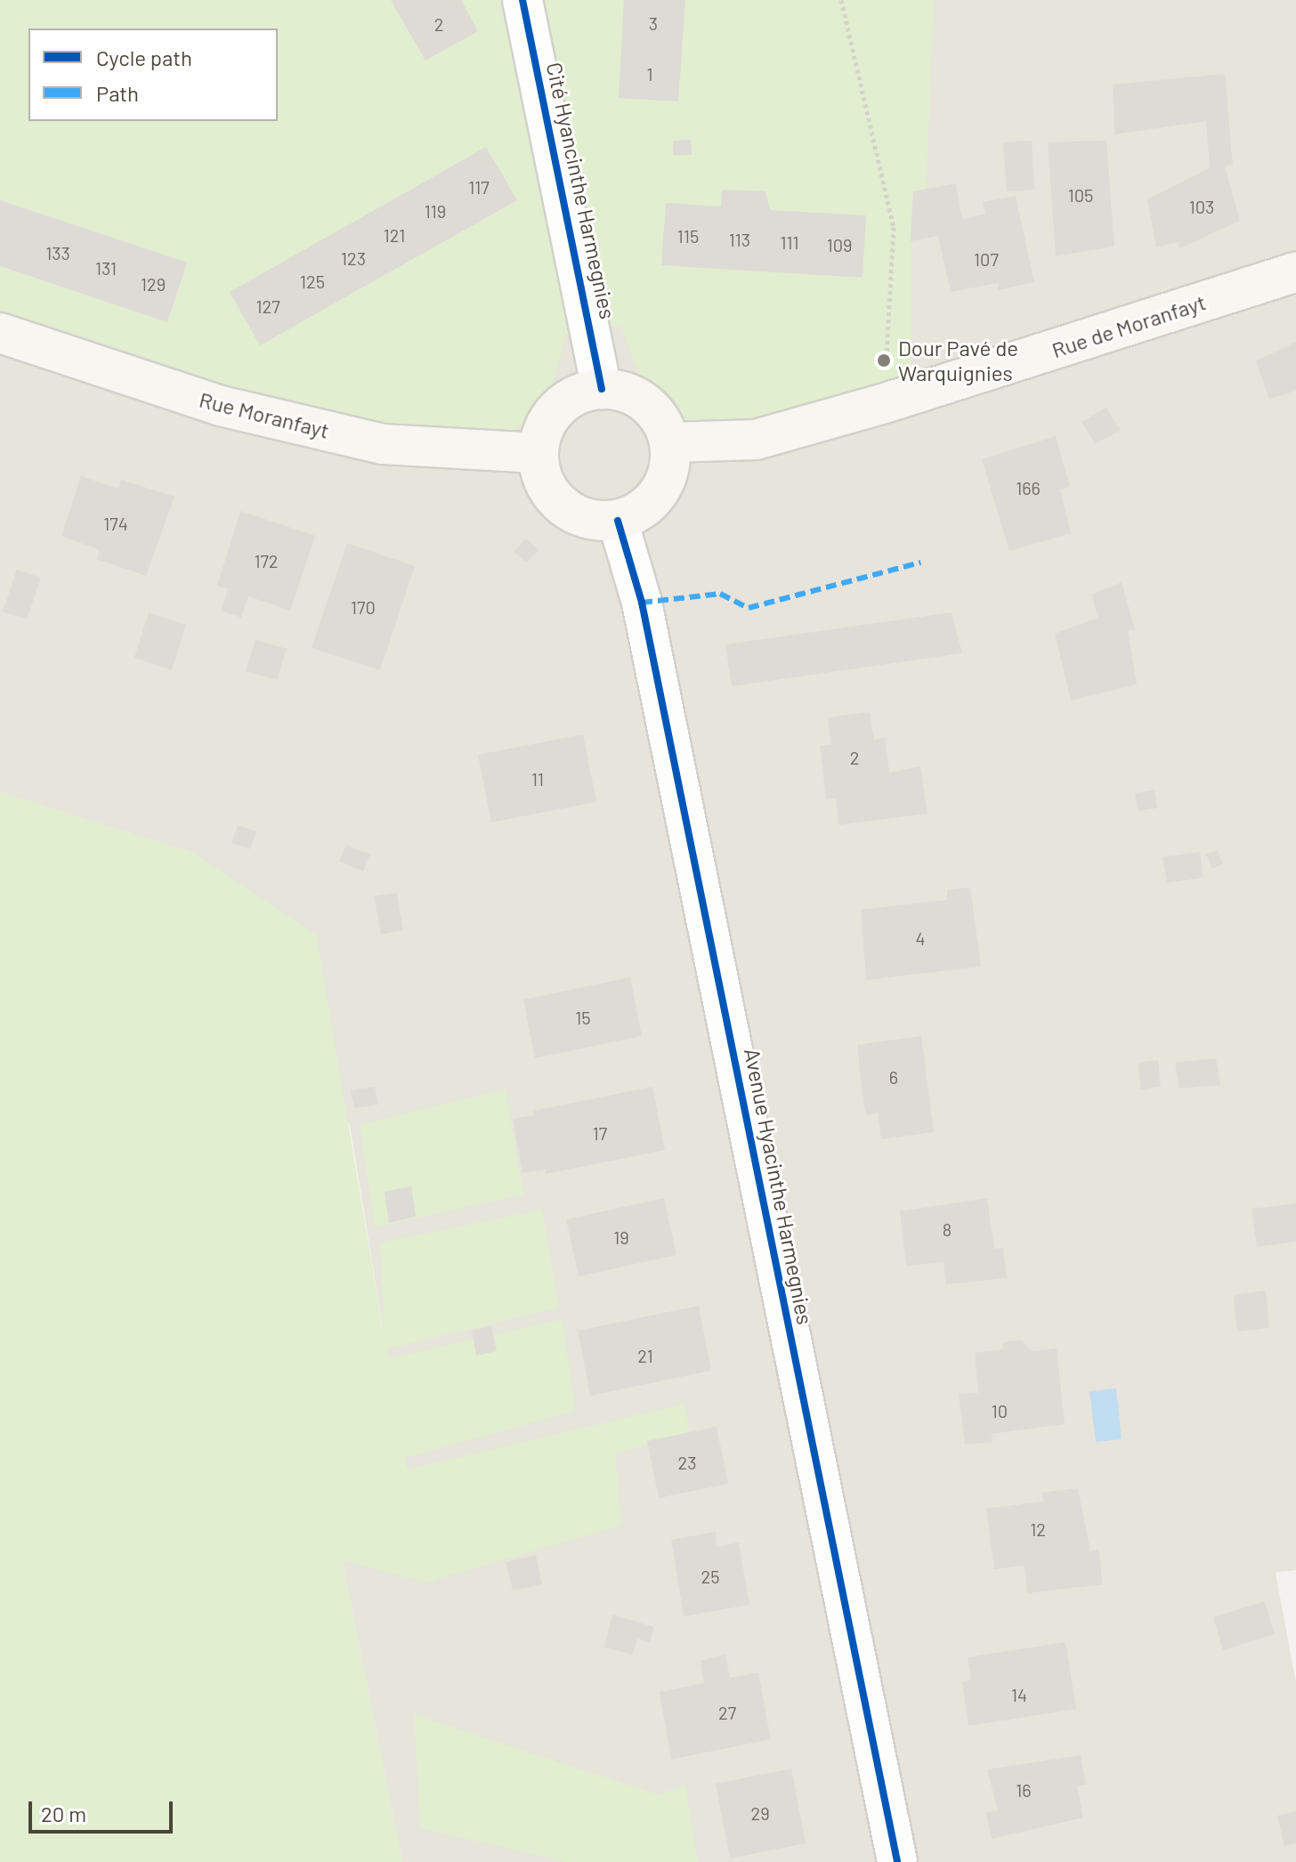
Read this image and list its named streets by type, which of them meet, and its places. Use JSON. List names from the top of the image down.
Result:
{
  "streets": {
    "main road": ["Rue de Moranfayt", "Rue Moranfayt"],
    "street": ["Cité Hyancinthe Harmegnies", "Avenue Hyacinthe Harmegnies"]
  },
  "crossings": [
    ["Cité Hyancinthe Harmegnies", "Rue de Moranfayt"],
    ["Cité Hyancinthe Harmegnies", "Rue Moranfayt"],
    ["Cité Hyancinthe Harmegnies", "Avenue Hyacinthe Harmegnies"],
    ["Rue de Moranfayt", "Rue Moranfayt"],
    ["Rue de Moranfayt", "Avenue Hyacinthe Harmegnies"],
    ["Rue Moranfayt", "Avenue Hyacinthe Harmegnies"]
  ],
  "places": ["Dour Pavé de Warquignies"],
  "house_numbers": [
    "3",
    "2",
    "1",
    "117",
    "105",
    "103",
    "119",
    "121",
    "115",
    "113",
    "111",
    "109",
    "133",
    "123",
    "107",
    "131",
    "125",
    "129",
    "127",
    "166",
    "174",
    "172",
    "170",
    "2",
    "11",
    "4",
    "15",
    "6",
    "17",
    "8",
    "19",
    "21",
    "10",
    "23",
    "12",
    "25",
    "14",
    "27",
    "16",
    "29"
  ],
  "legend": ["Cycle path", "Path"],
  "scale_bar": "20 m"
}
